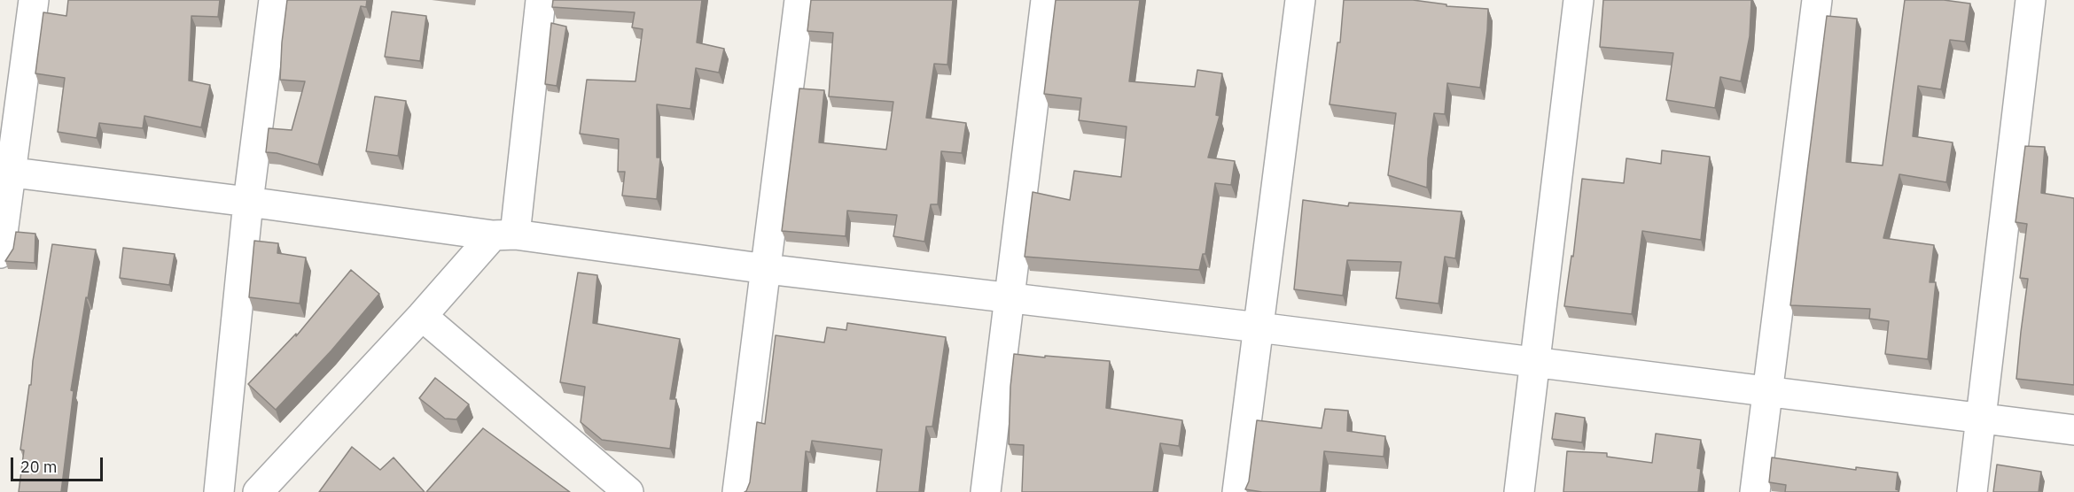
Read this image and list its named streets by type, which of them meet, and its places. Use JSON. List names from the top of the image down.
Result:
{
  "scale_bar": "20 m"
}
